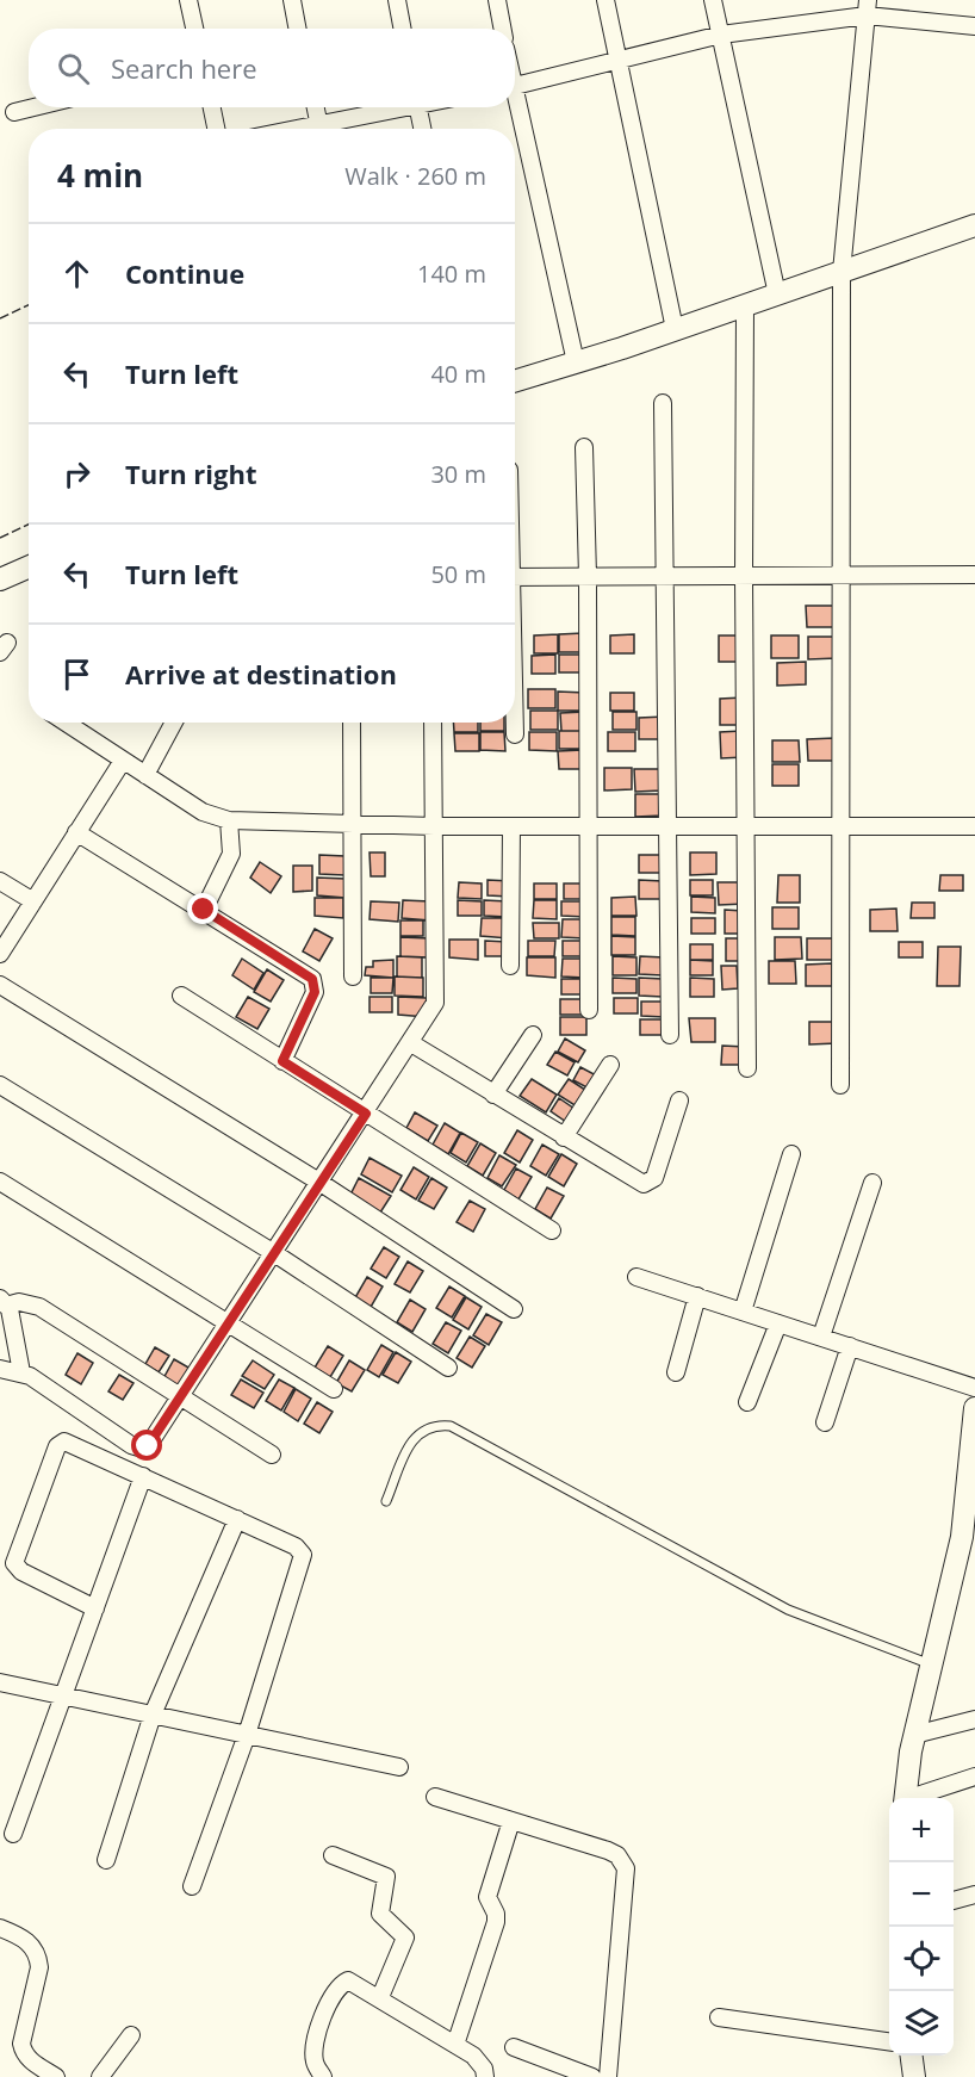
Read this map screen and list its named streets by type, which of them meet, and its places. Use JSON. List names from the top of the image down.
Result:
{
  "page": {
    "search": "Search here",
    "heading": ["4 min", "Walk · 260 m"],
    "list": [
      ["Continue", "140 m"],
      ["Turn left", "40 m"],
      ["Turn right", "30 m"],
      ["Turn left", "50 m"],
      "Arrive at destination"
    ],
    "map_buttons": ["+", "−"]
  }
}
